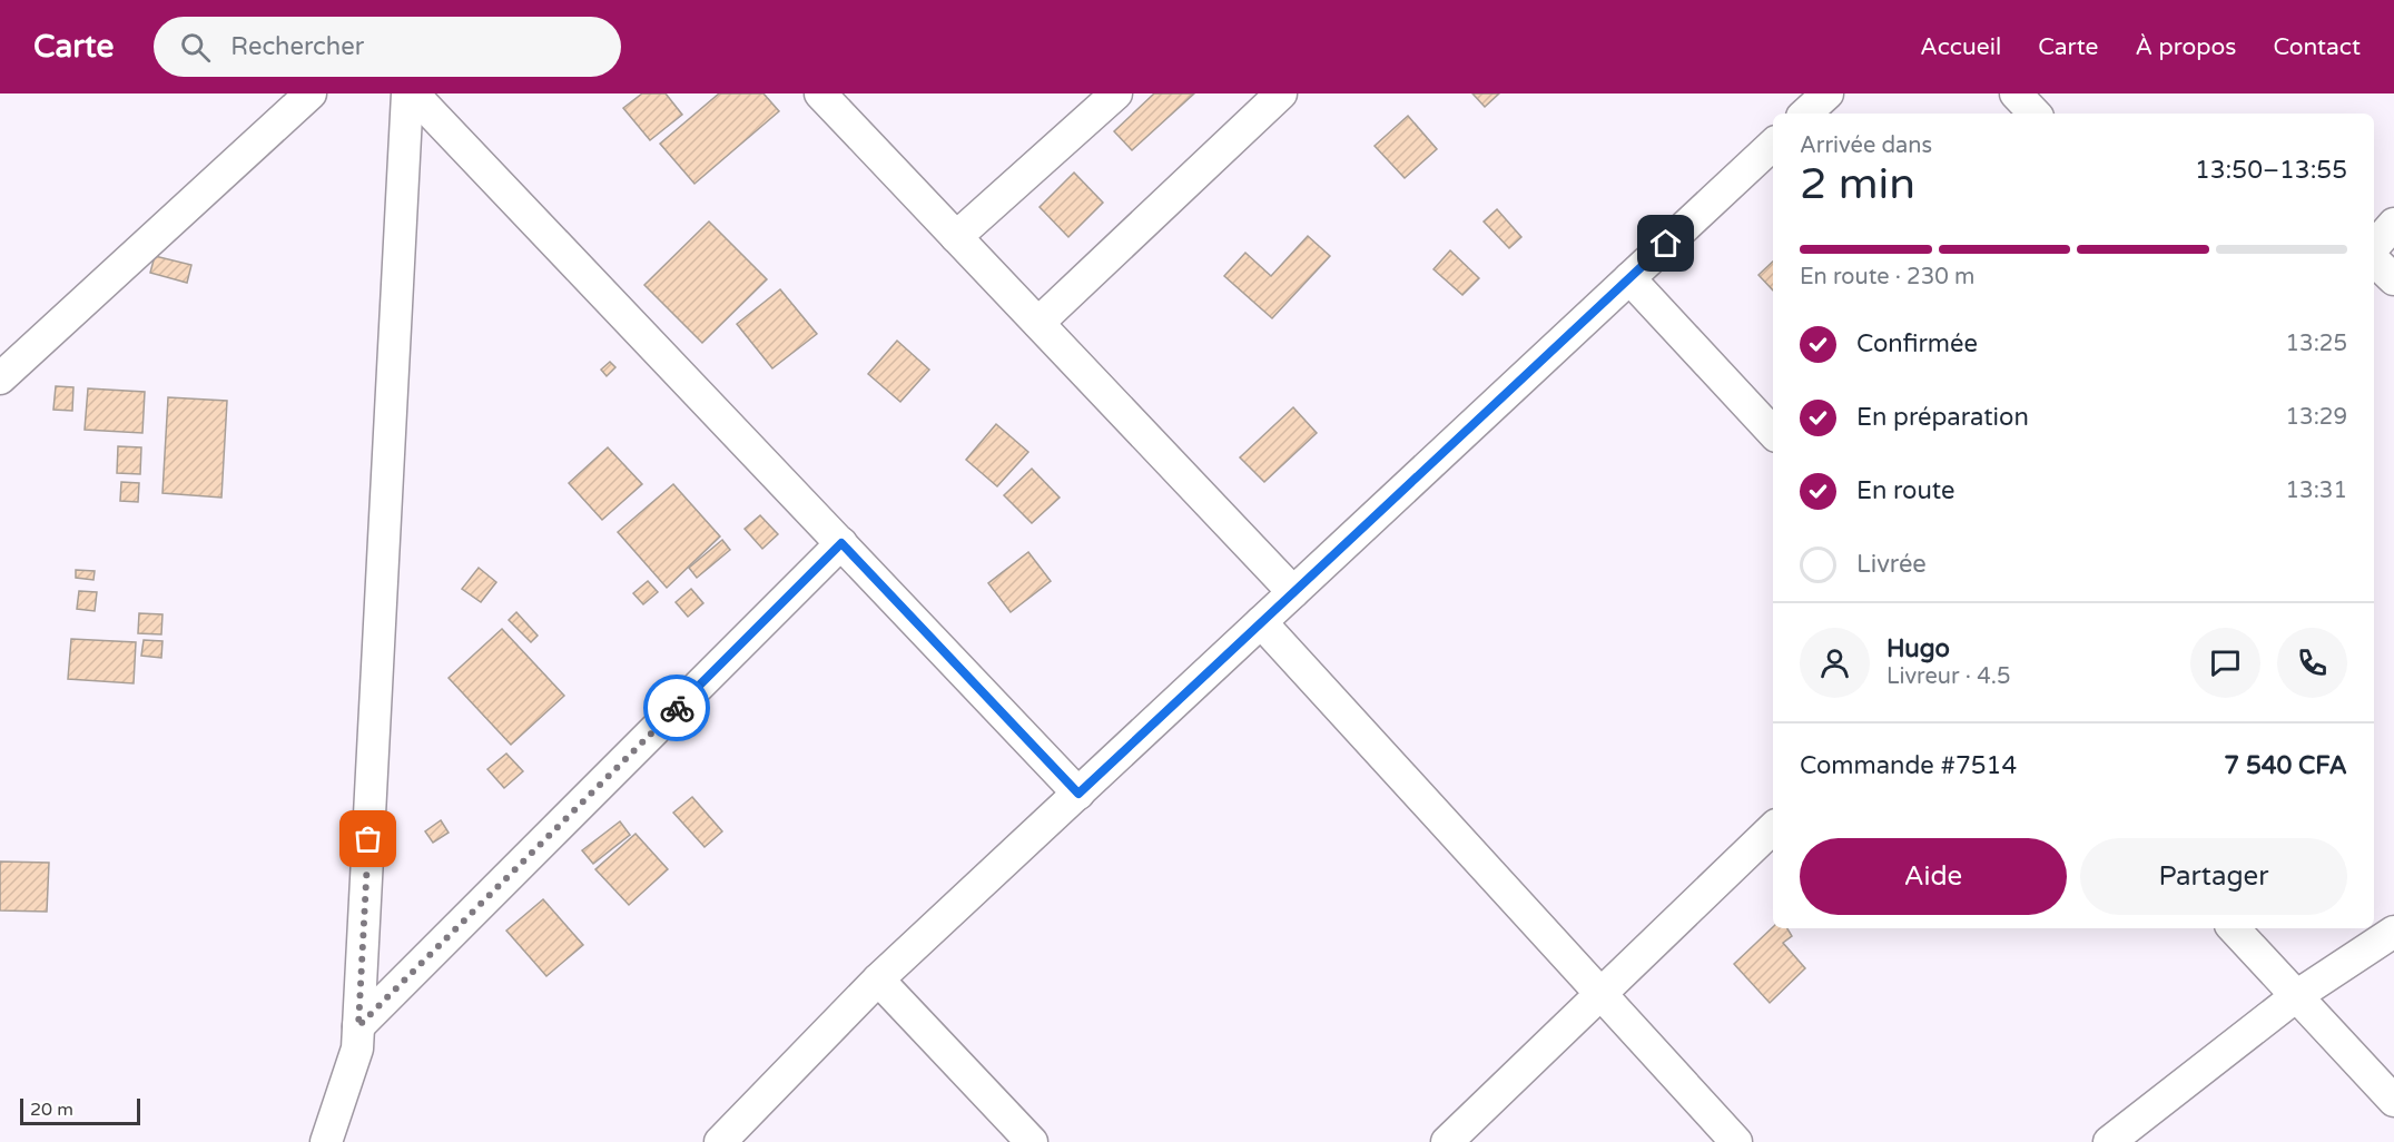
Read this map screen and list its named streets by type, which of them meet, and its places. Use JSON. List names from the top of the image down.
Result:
{
  "scale_bar": "20 m",
  "page": {
    "header": "Carte",
    "search": "Rechercher",
    "nav": [
      "Accueil",
      "Carte",
      "À propos",
      "Contact"
    ],
    "heading": ["2 min", "Arrivée dans", "13:50–13:55"],
    "panel": [
      "Hugo",
      "Livreur · 4.5",
      "Commande #7514",
      "7 540 CFA"
    ],
    "bar": "En route · 230 m",
    "list": [
      ["Confirmée", "13:25"],
      ["En préparation", "13:29"],
      ["En route", "13:31"],
      "Livrée"
    ],
    "buttons": ["Aide", "Partager"],
    "scale": "20 m"
  }
}
